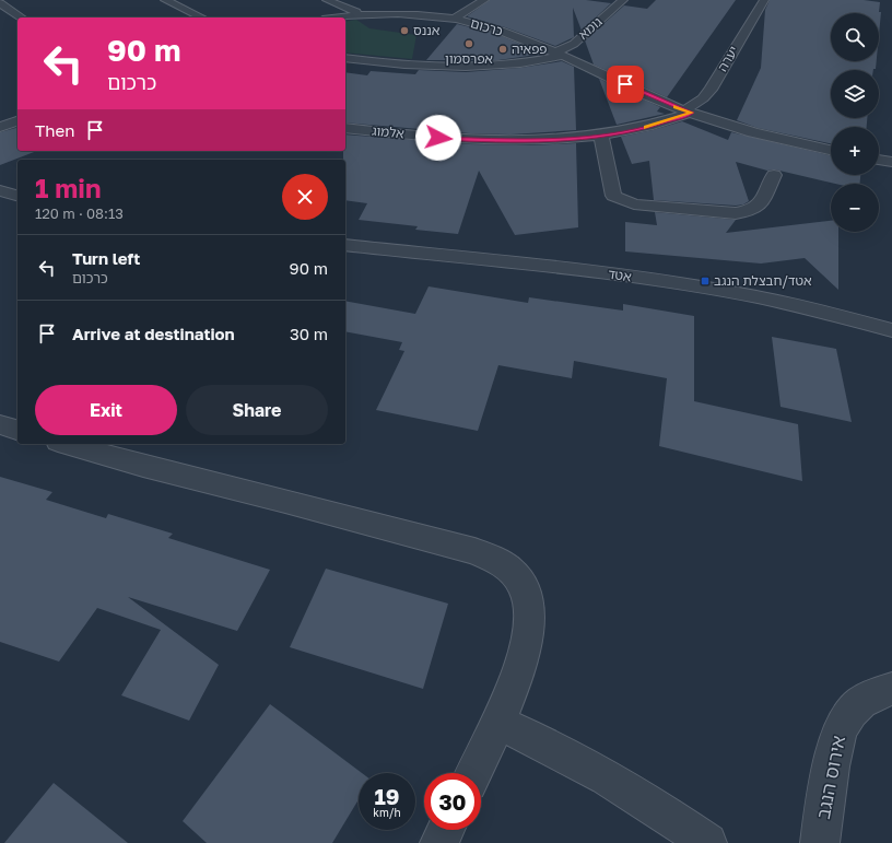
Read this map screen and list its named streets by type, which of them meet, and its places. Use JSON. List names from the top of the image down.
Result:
{
  "streets": {
    "street": [
      "כרכום",
      "גומא",
      "יערה",
      "אלמוג",
      "אטד",
      "אירוס הנגב"
    ]
  },
  "crossings": [
    ["כרכום", "גומא"],
    ["כרכום", "יערה"],
    ["כרכום", "אלמוג"],
    ["יערה", "אלמוג"]
  ],
  "places": {
    "other": ["אננס", "אפרסמון", "פפאיה"],
    "transit": ["אטד/חבצלת הנגב"]
  },
  "page": {
    "map_buttons": ["+", "−"],
    "turn": ["90 m", "כרכום"],
    "then": "Then",
    "heading": ["1 min", "120 m · 08:13"],
    "list": [
      {
        "name": "Turn left",
        "note": "כרכום",
        "value": "90 m"
      },
      {
        "name": "Arrive at destination",
        "value": "30 m"
      }
    ],
    "buttons": ["Exit", "Share"],
    "speed": "19 km/h",
    "limit": "30"
  }
}
